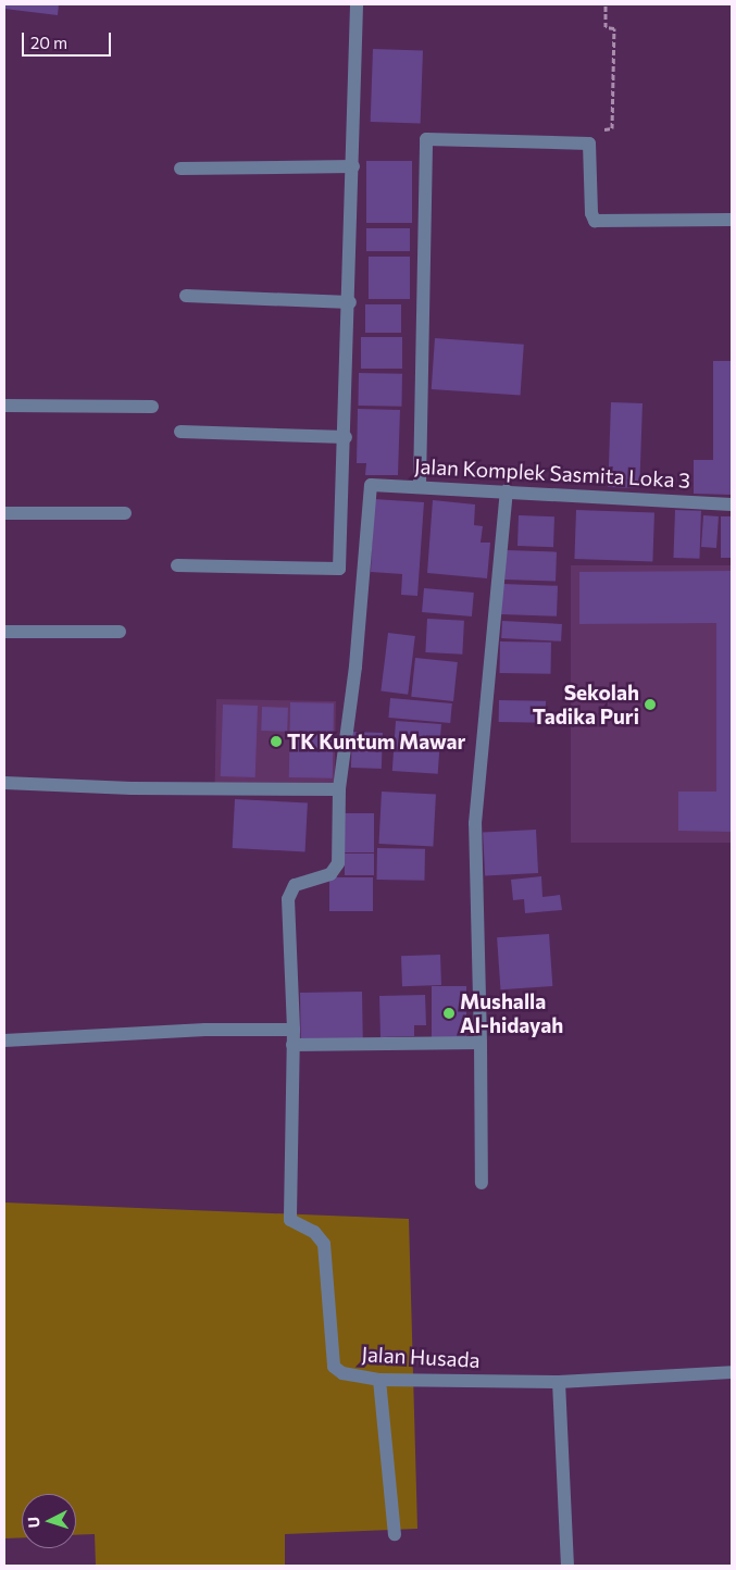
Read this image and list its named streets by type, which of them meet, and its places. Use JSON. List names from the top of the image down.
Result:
{
  "streets": {
    "street": ["Jalan Komplek Sasmita Loka 3", "Jalan Husada"]
  },
  "crossings": [
    ["Jalan Komplek Sasmita Loka 3", "Jalan Husada"]
  ],
  "places": ["Sekolah Tadika Puri", "TK Kuntum Mawar", "Mushalla Al-hidayah"],
  "scale_bar": "20 m",
  "north": "left"
}
